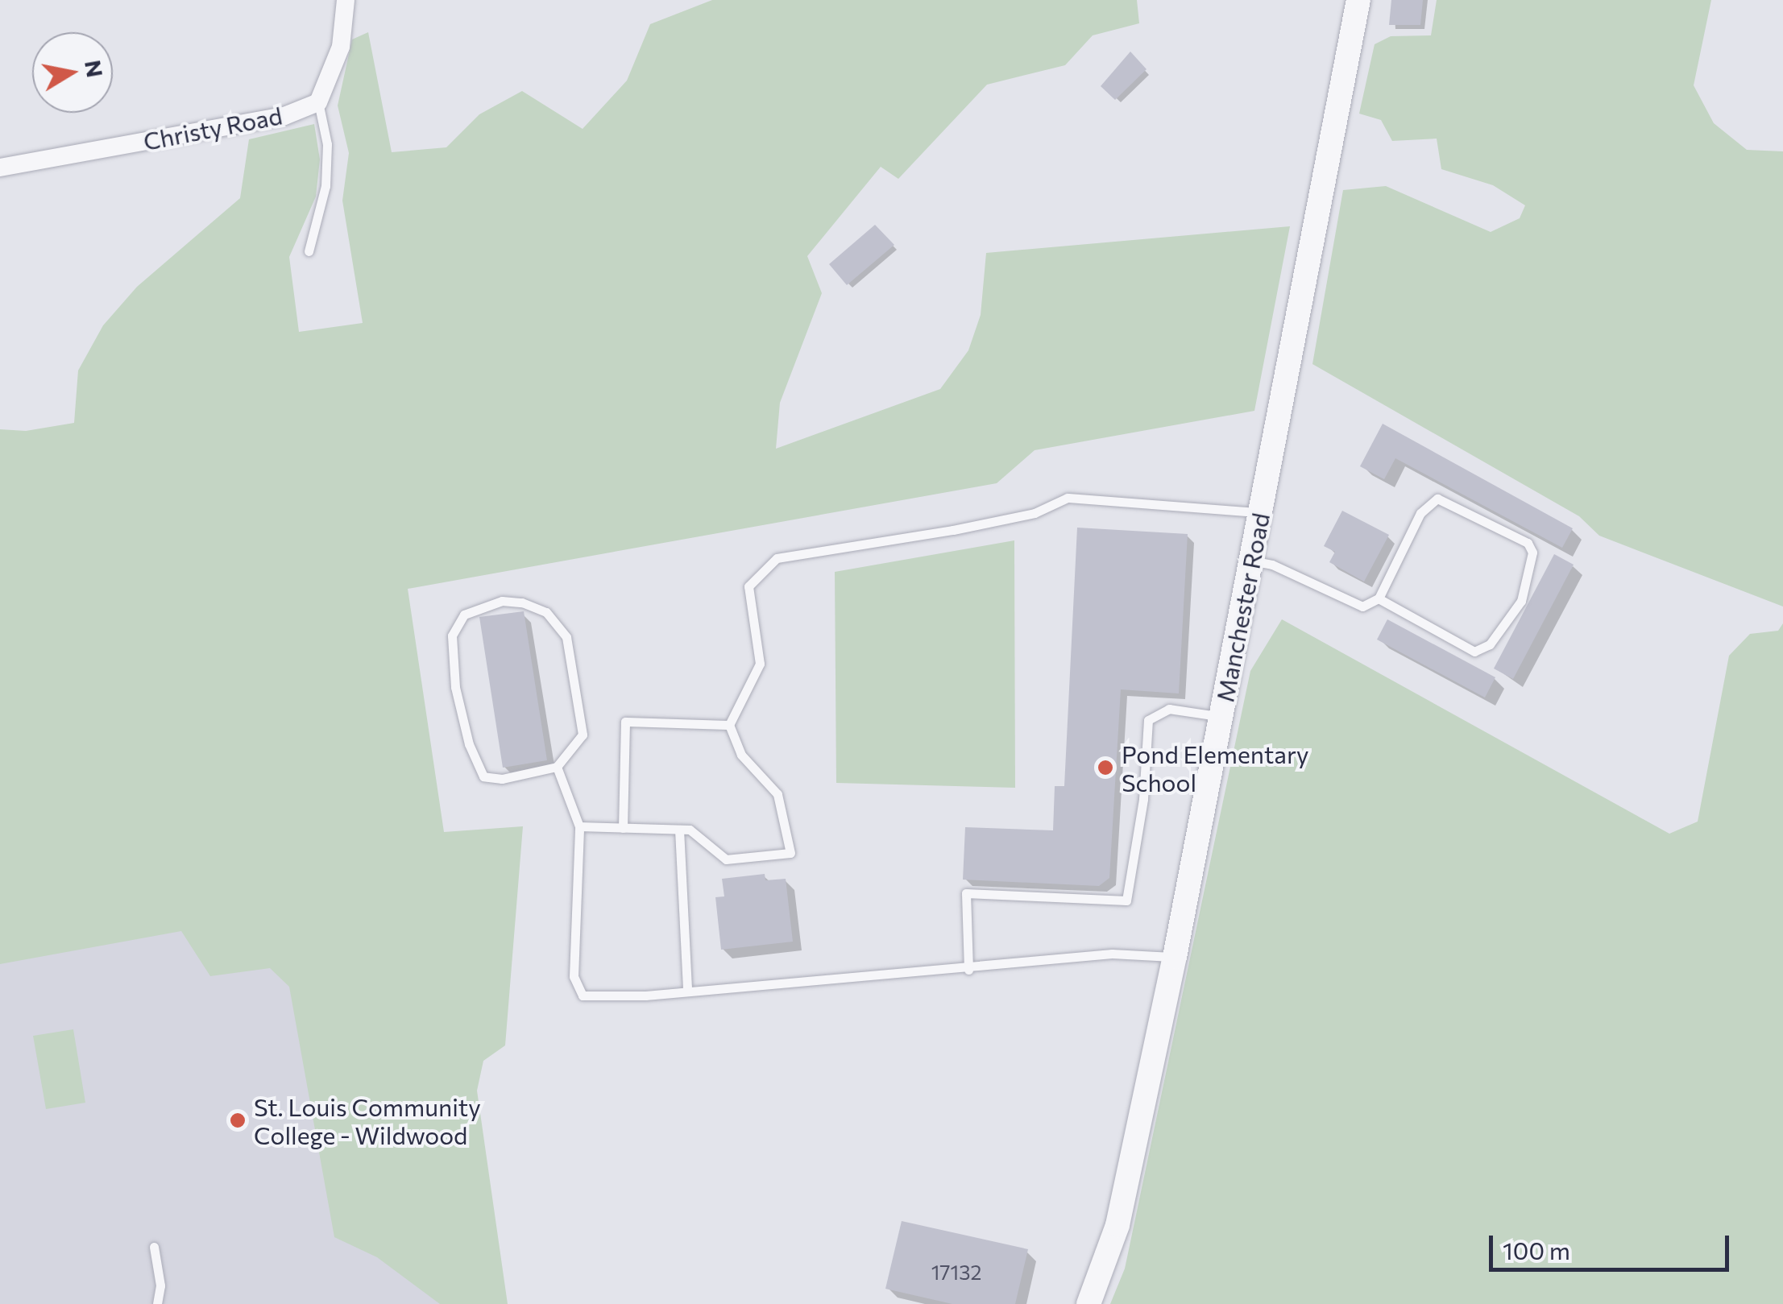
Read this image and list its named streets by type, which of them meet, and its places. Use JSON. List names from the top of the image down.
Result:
{
  "streets": {
    "street": ["Christy Road", "Manchester Road"]
  },
  "places": ["Pond Elementary School", "St. Louis Community College - Wildwood"],
  "house_numbers": ["17132"],
  "scale_bar": "100 m",
  "north": "right"
}
